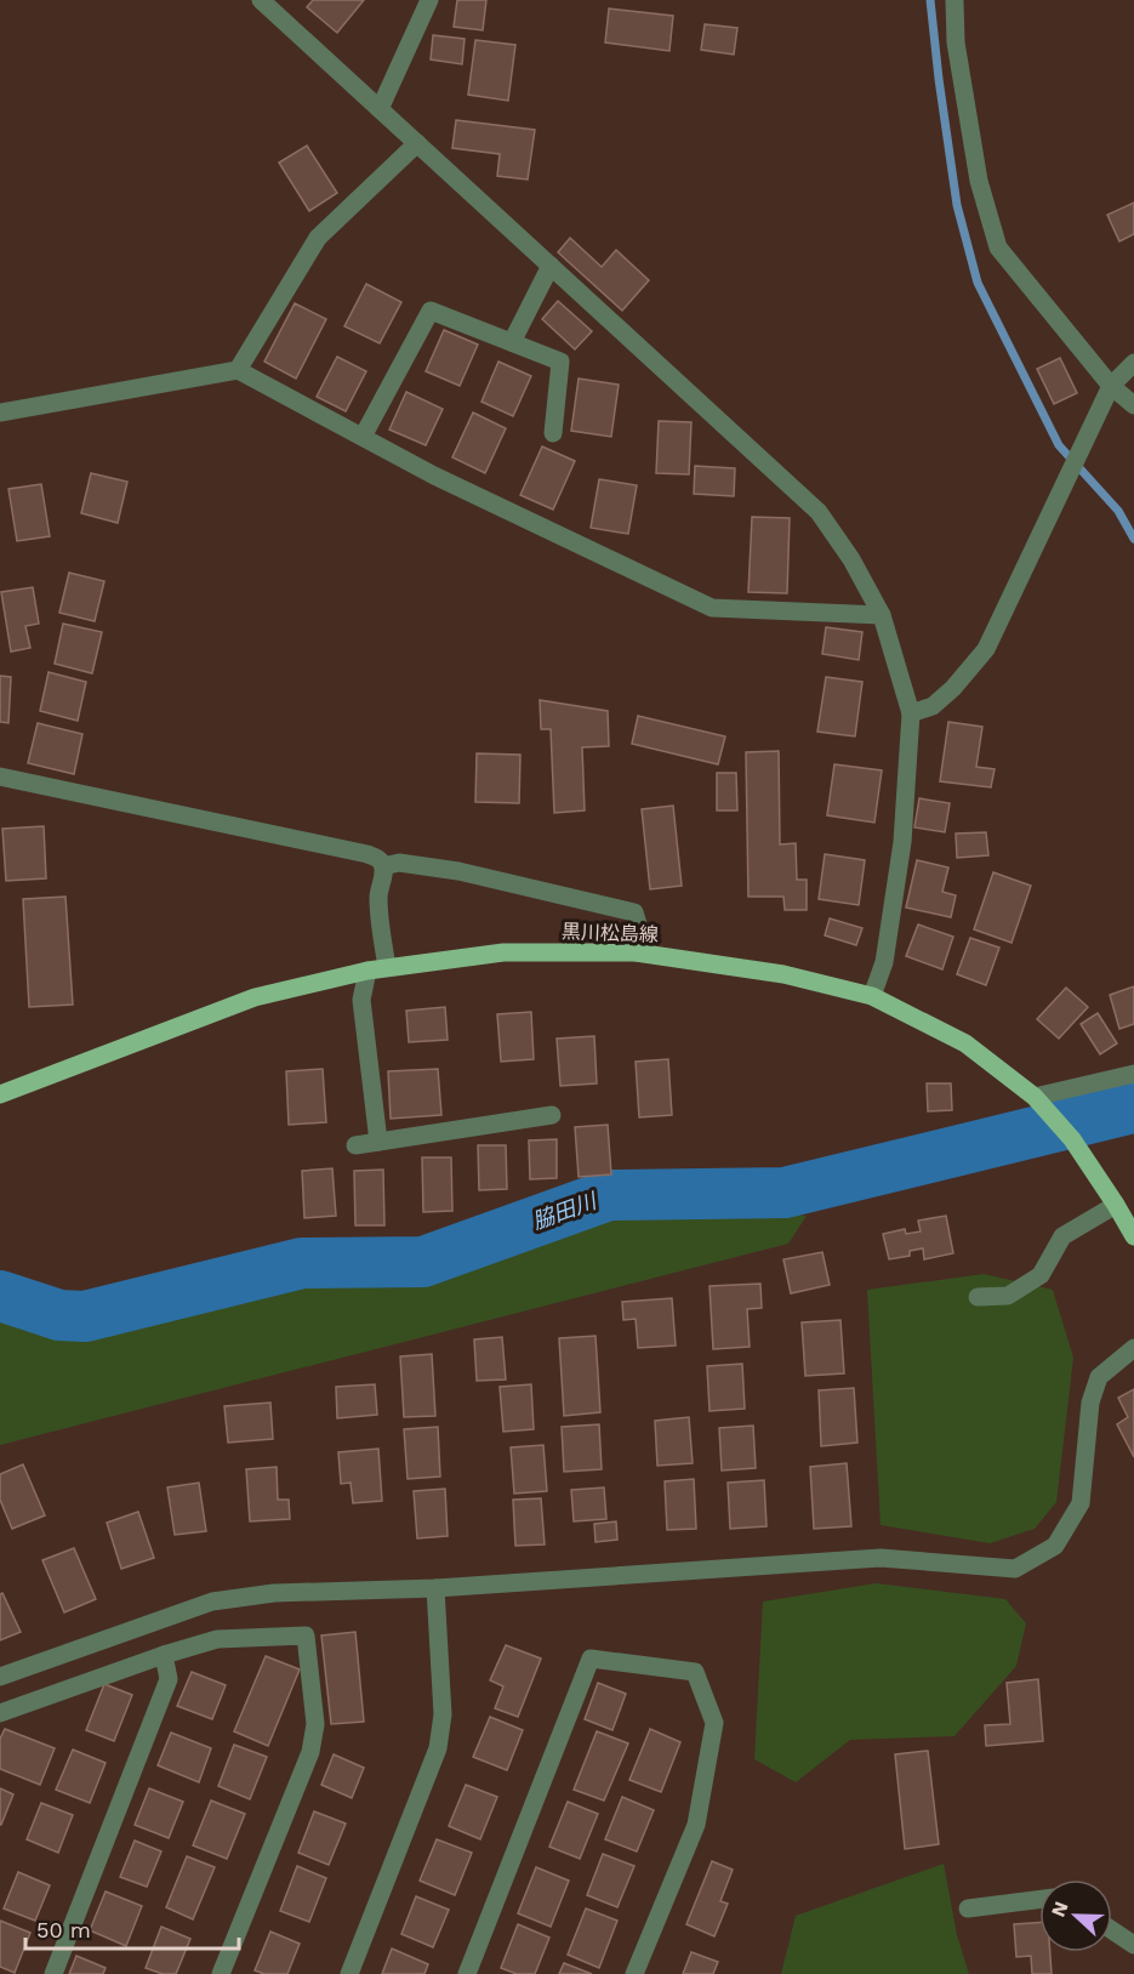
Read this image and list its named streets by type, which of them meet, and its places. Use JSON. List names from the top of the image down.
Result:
{
  "streets": {
    "main road": ["黒川松島線"]
  },
  "water": ["脇田川"],
  "scale_bar": "50 m",
  "north": "left"
}
